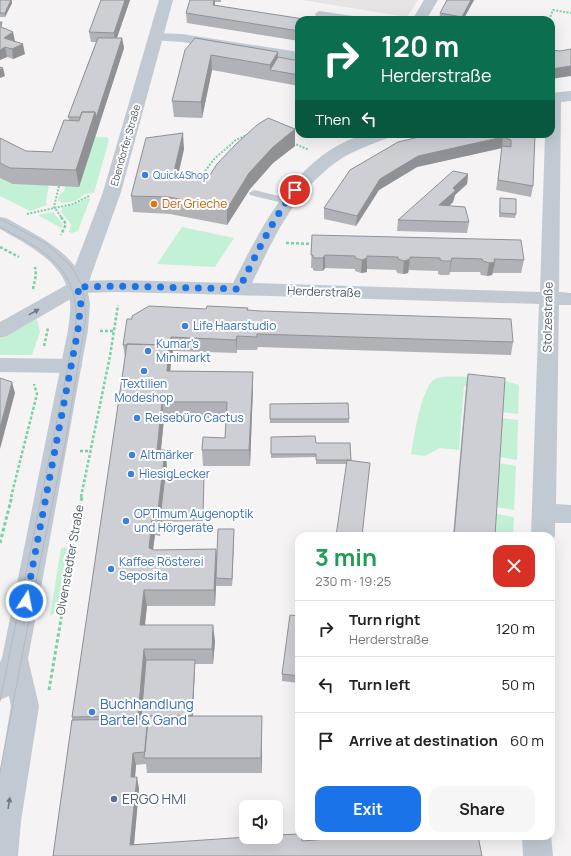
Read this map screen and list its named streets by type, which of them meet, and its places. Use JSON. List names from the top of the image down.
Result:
{
  "streets": {
    "street": ["Ebendorfer Straße", "Herderstraße", "Stolzestraße"],
    "path": ["Olvenstedter Straße"]
  },
  "crossings": [
    ["Ebendorfer Straße", "Herderstraße"],
    ["Herderstraße", "Stolzestraße"]
  ],
  "places": [
    "Quick4Shop",
    "Der Grieche",
    "Life Haarstudio",
    "Kumar's Minimarkt",
    "Textilien Modeshop",
    "Reisebüro Cactus",
    "Altmärker",
    "HiesigLecker",
    "OPTImum Augenoptik und Hörgeräte",
    "Kaffee Rösterei Seposita",
    "Buchhandlung Bartel & Gand",
    "ERGO HMI"
  ],
  "page": {
    "turn": ["120 m", "Herderstraße"],
    "then": "Then",
    "heading": ["3 min", "230 m · 19:25"],
    "list": [
      {
        "name": "Turn right",
        "note": "Herderstraße",
        "value": "120 m"
      },
      {
        "name": "Turn left",
        "value": "50 m"
      },
      {
        "name": "Arrive at destination",
        "value": "60 m"
      }
    ],
    "buttons": ["Exit", "Share"]
  }
}
